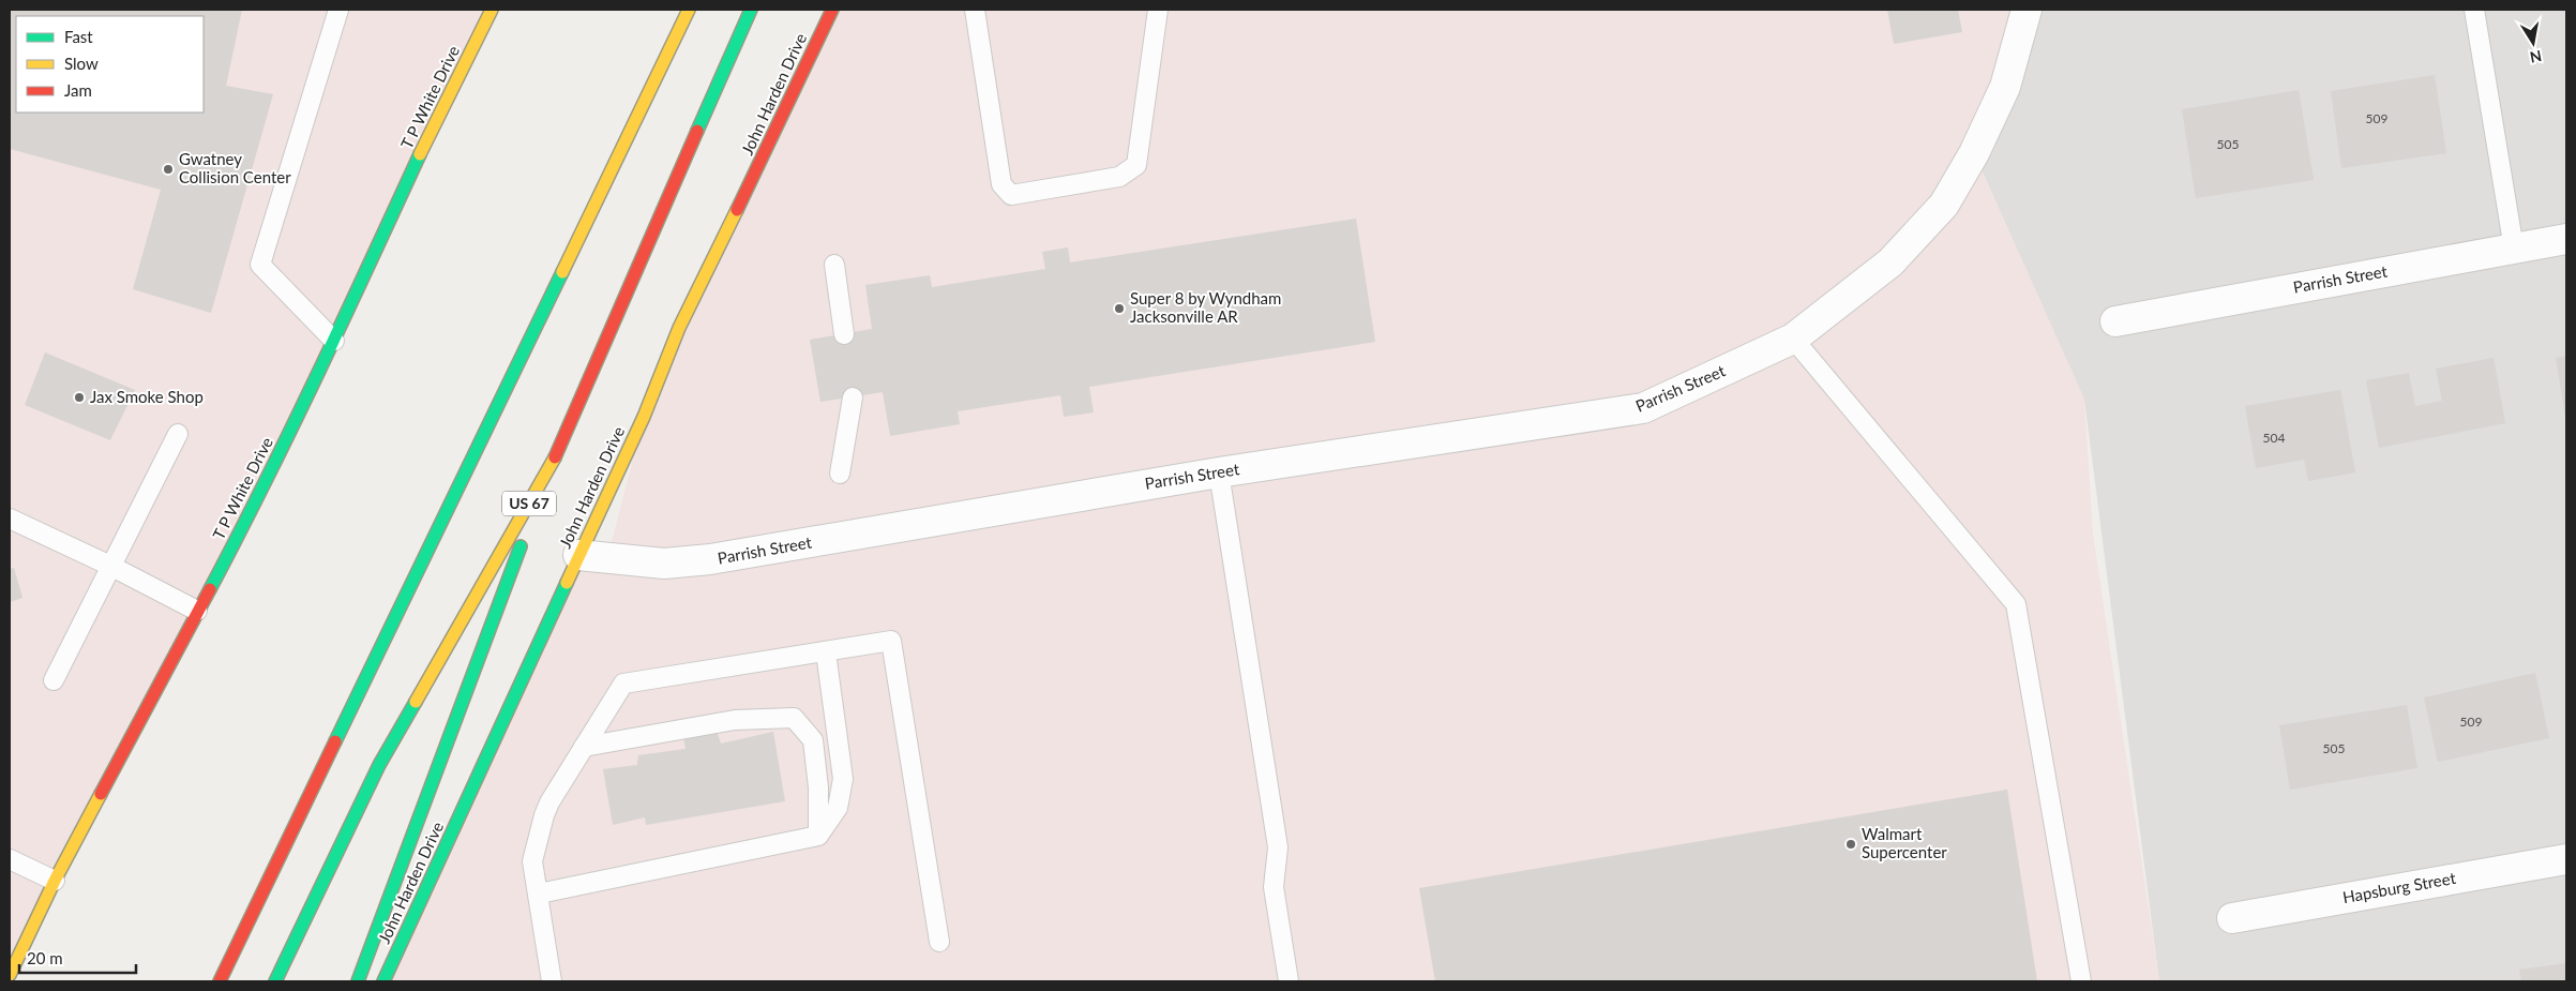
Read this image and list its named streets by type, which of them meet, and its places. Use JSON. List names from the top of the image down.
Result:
{
  "streets": {
    "main road": ["John Harden Drive", "T P White Drive", "US 67"],
    "street": ["Parrish Street", "Hapsburg Street"]
  },
  "crossings": [
    ["John Harden Drive", "Parrish Street"]
  ],
  "places": [
    "Gwatney Collision Center",
    "Super 8 by Wyndham Jacksonville AR",
    "Jax Smoke Shop",
    "Walmart Supercenter"
  ],
  "house_numbers": [
    "509",
    "505",
    "504",
    "509",
    "505"
  ],
  "legend": ["Fast", "Slow", "Jam"],
  "scale_bar": "20 m",
  "north": "bottom"
}
